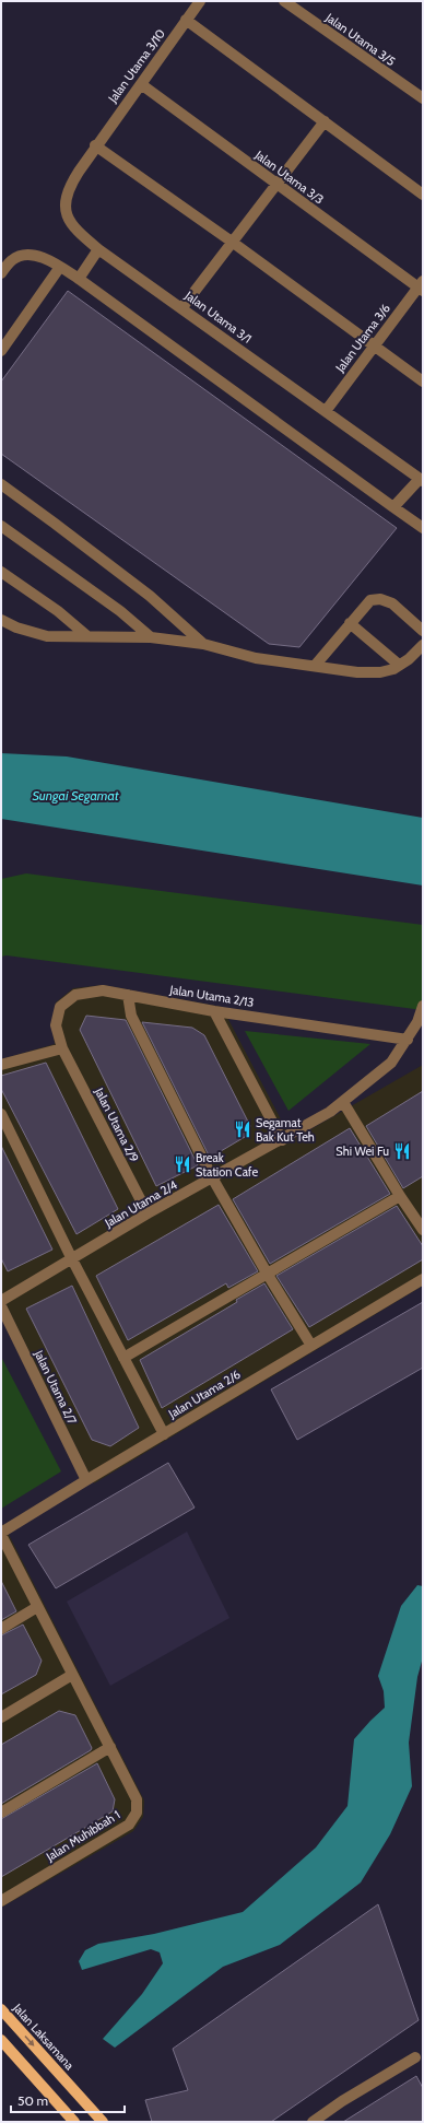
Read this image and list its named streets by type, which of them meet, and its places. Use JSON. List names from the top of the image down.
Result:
{
  "streets": {
    "main road": ["Jalan Laksamana"],
    "street": [
      "Jalan Utama 3/5",
      "Jalan Utama 3/10",
      "Jalan Utama 3/3",
      "Jalan Utama 3/1",
      "Jalan Utama 3/6",
      "Jalan Utama 2/13",
      "Jalan Utama 2/9",
      "Jalan Utama 2/4",
      "Jalan Utama 2/7",
      "Jalan Utama 2/6",
      "Jalan Muhibbah 1"
    ]
  },
  "crossings": [
    ["Jalan Utama 3/10", "Jalan Utama 3/3"],
    ["Jalan Utama 3/10", "Jalan Utama 3/1"],
    ["Jalan Utama 3/3", "Jalan Utama 3/6"],
    ["Jalan Utama 3/1", "Jalan Utama 3/6"],
    ["Jalan Utama 2/13", "Jalan Utama 2/9"],
    ["Jalan Utama 2/13", "Jalan Utama 2/4"],
    ["Jalan Utama 2/9", "Jalan Utama 2/4"],
    ["Jalan Utama 2/7", "Jalan Utama 2/6"],
    ["Jalan Utama 2/6", "Jalan Muhibbah 1"]
  ],
  "water": ["Sungai Segamat"],
  "places": {
    "restaurant": ["Segamat Bak Kut Teh", "Shi Wei Fu", "Break Station Cafe"]
  },
  "scale_bar": "50 m"
}
